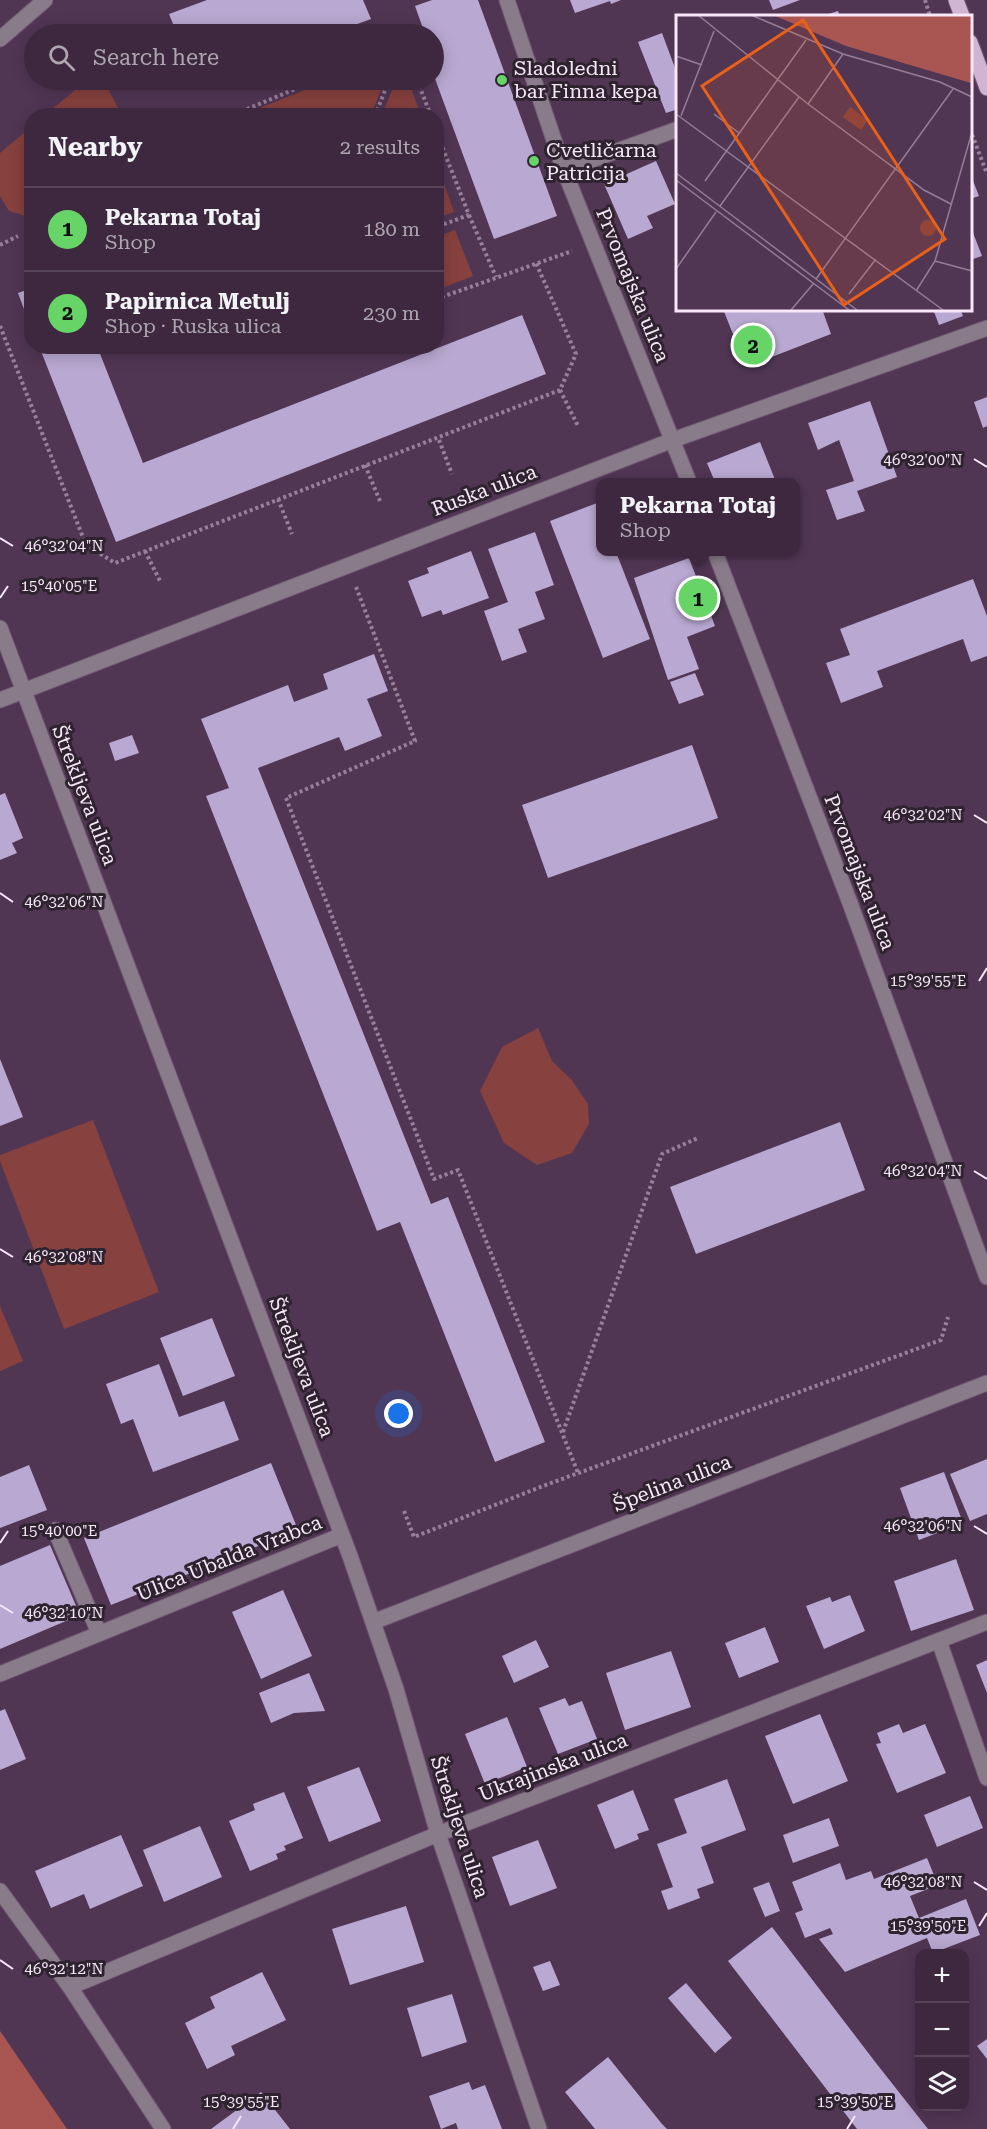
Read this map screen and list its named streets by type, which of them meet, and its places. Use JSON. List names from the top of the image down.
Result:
{
  "streets": {
    "street": [
      "Prvomajska ulica",
      "Ruska ulica",
      "Štrekljeva ulica",
      "Špelina ulica",
      "Ulica Ubalda Vrabca",
      "Ukrajinska ulica"
    ]
  },
  "crossings": [
    ["Prvomajska ulica", "Ruska ulica"],
    ["Ruska ulica", "Štrekljeva ulica"],
    ["Štrekljeva ulica", "Špelina ulica"],
    ["Štrekljeva ulica", "Ulica Ubalda Vrabca"],
    ["Štrekljeva ulica", "Ukrajinska ulica"]
  ],
  "places": ["Sladoledni bar Finna kepa", "Cvetličarna Patricija"],
  "page": {
    "search": "Search here",
    "heading": ["Nearby", "2 results"],
    "list": [
      {
        "mark": "1",
        "name": "Pekarna Totaj",
        "note": "Shop",
        "value": "180 m"
      },
      {
        "mark": "2",
        "name": "Papirnica Metulj",
        "note": "Shop · Ruska ulica",
        "value": "230 m"
      }
    ],
    "pins": ["2", "1"],
    "popup": ["Pekarna Totaj", "Shop"],
    "map_buttons": ["+", "−"]
  },
  "coordinates": [
    "46°32'00\"N",
    "46°32'04\"N",
    "15°40'05\"E",
    "46°32'02\"N",
    "46°32'06\"N",
    "15°39'55\"E",
    "46°32'08\"N",
    "15°40'00\"E",
    "46°32'10\"N",
    "15°39'50\"E",
    "46°32'12\"N"
  ]
}
